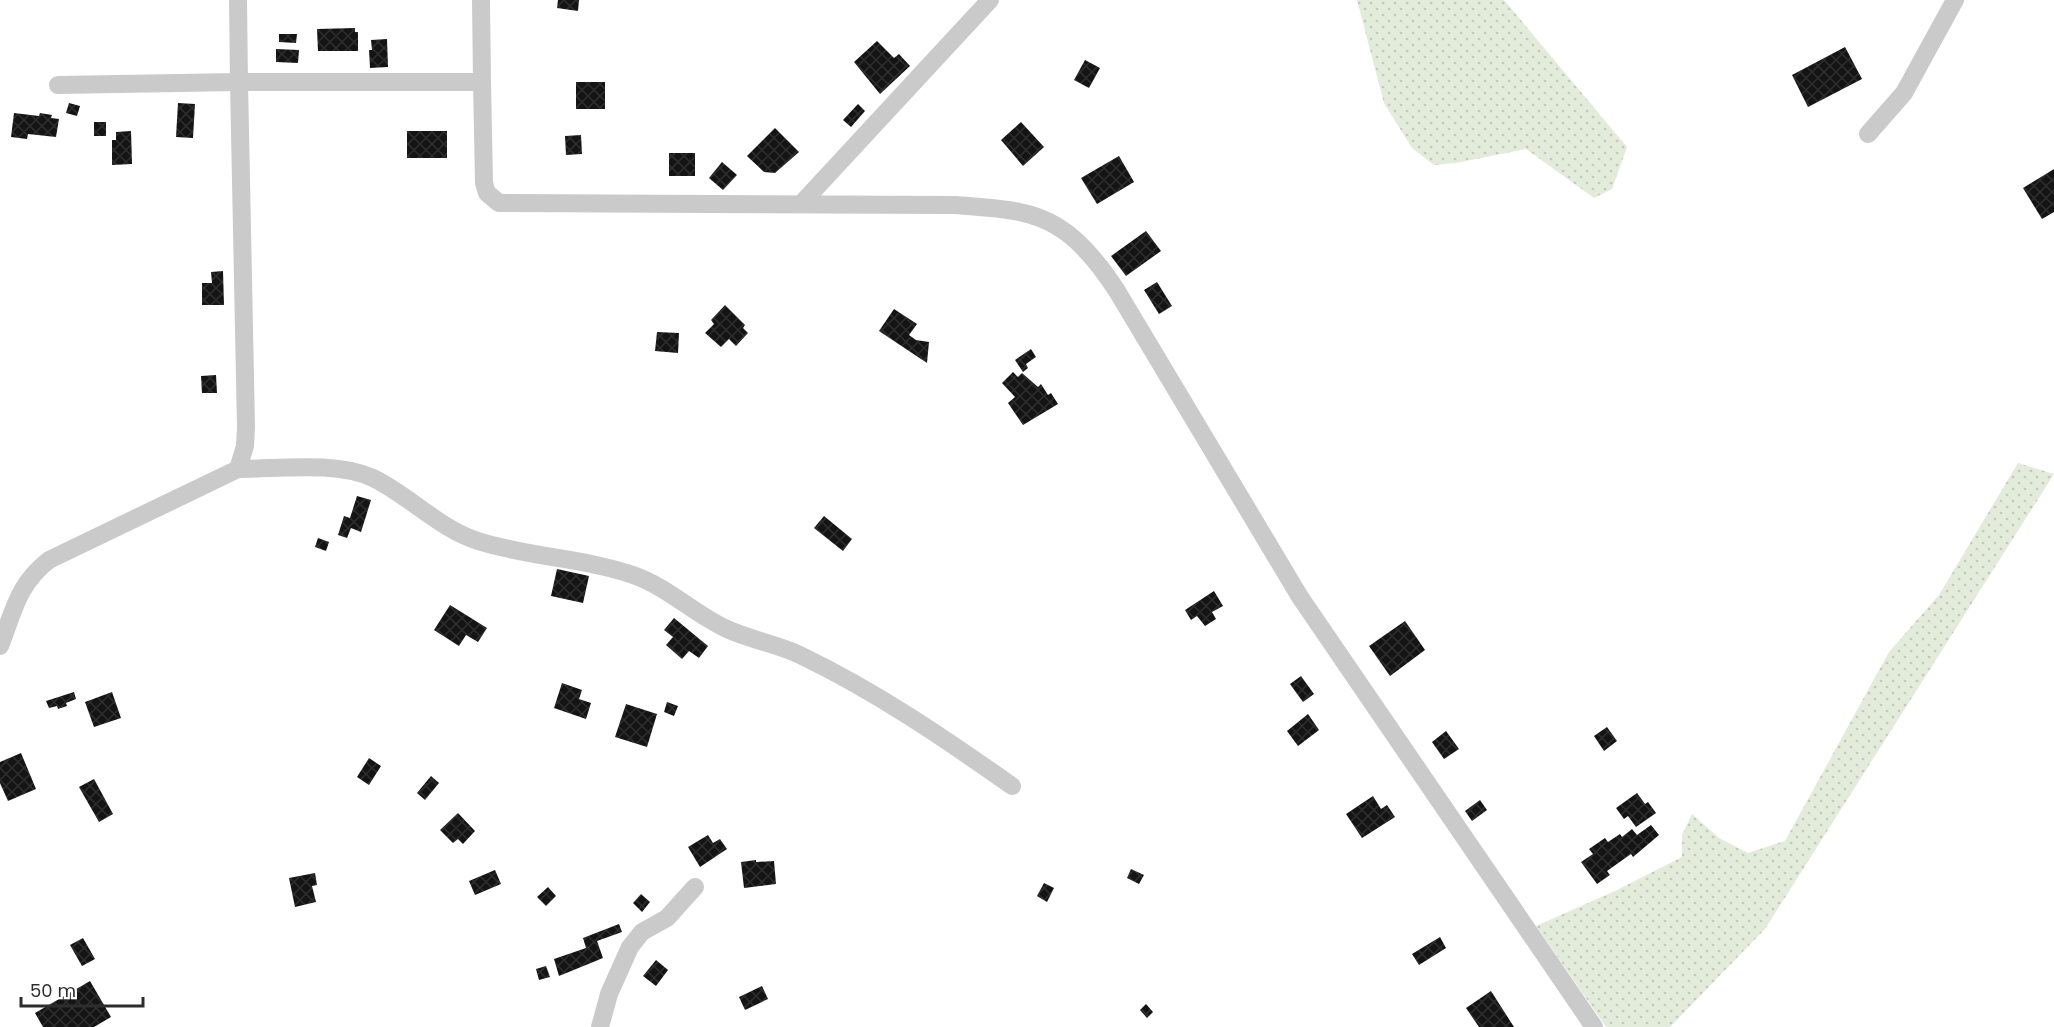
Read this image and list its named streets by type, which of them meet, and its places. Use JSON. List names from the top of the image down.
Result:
{
  "scale_bar": "50 m"
}
